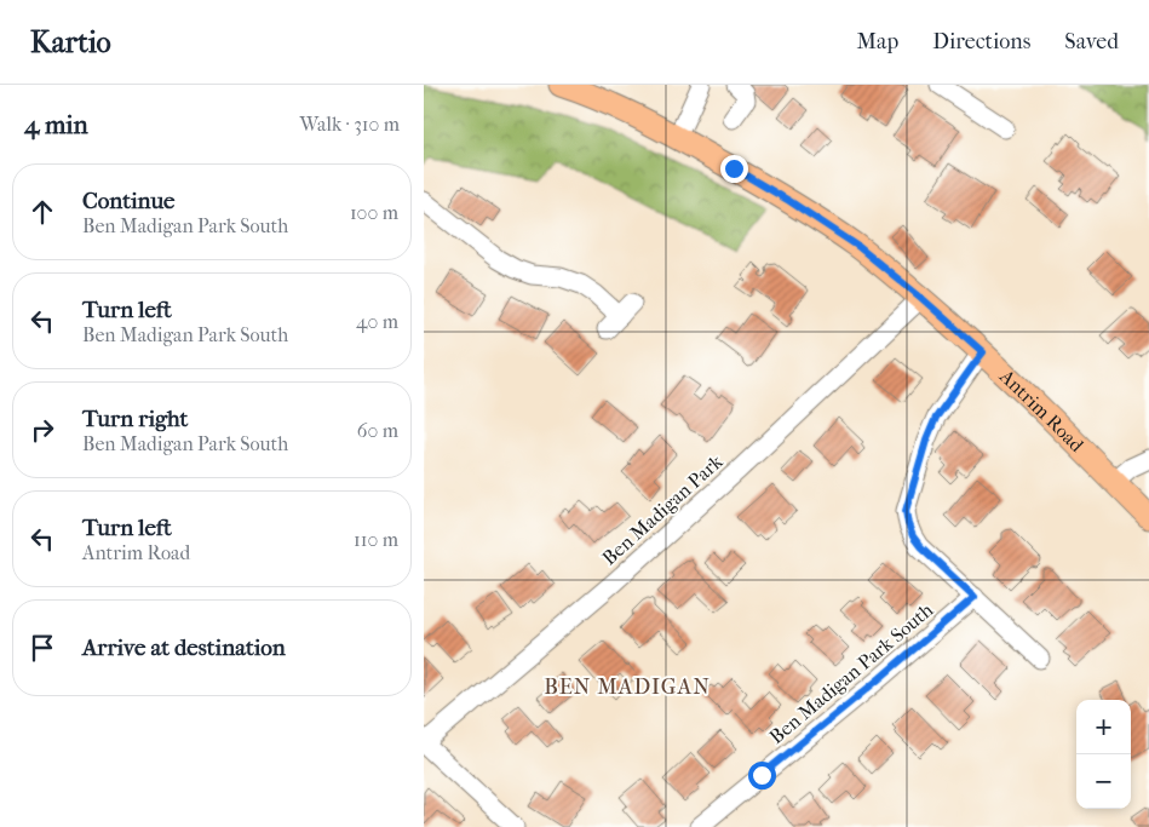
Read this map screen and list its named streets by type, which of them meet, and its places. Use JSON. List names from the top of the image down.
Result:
{
  "streets": {
    "main road": ["Antrim Road"],
    "street": ["Ben Madigan Park", "Ben Madigan Park South"]
  },
  "crossings": [
    ["Antrim Road", "Ben Madigan Park"]
  ],
  "districts": ["BEN MADIGAN"],
  "page": {
    "header": "Kartio",
    "nav": ["Map", "Directions", "Saved"],
    "heading": ["4 min", "Walk · 310 m"],
    "list": [
      ["Continue", "Ben Madigan Park South", "100 m"],
      ["Turn left", "Ben Madigan Park South", "40 m"],
      ["Turn right", "Ben Madigan Park South", "60 m"],
      ["Turn left", "Antrim Road", "110 m"],
      "Arrive at destination"
    ],
    "map_buttons": ["+", "−"]
  }
}
